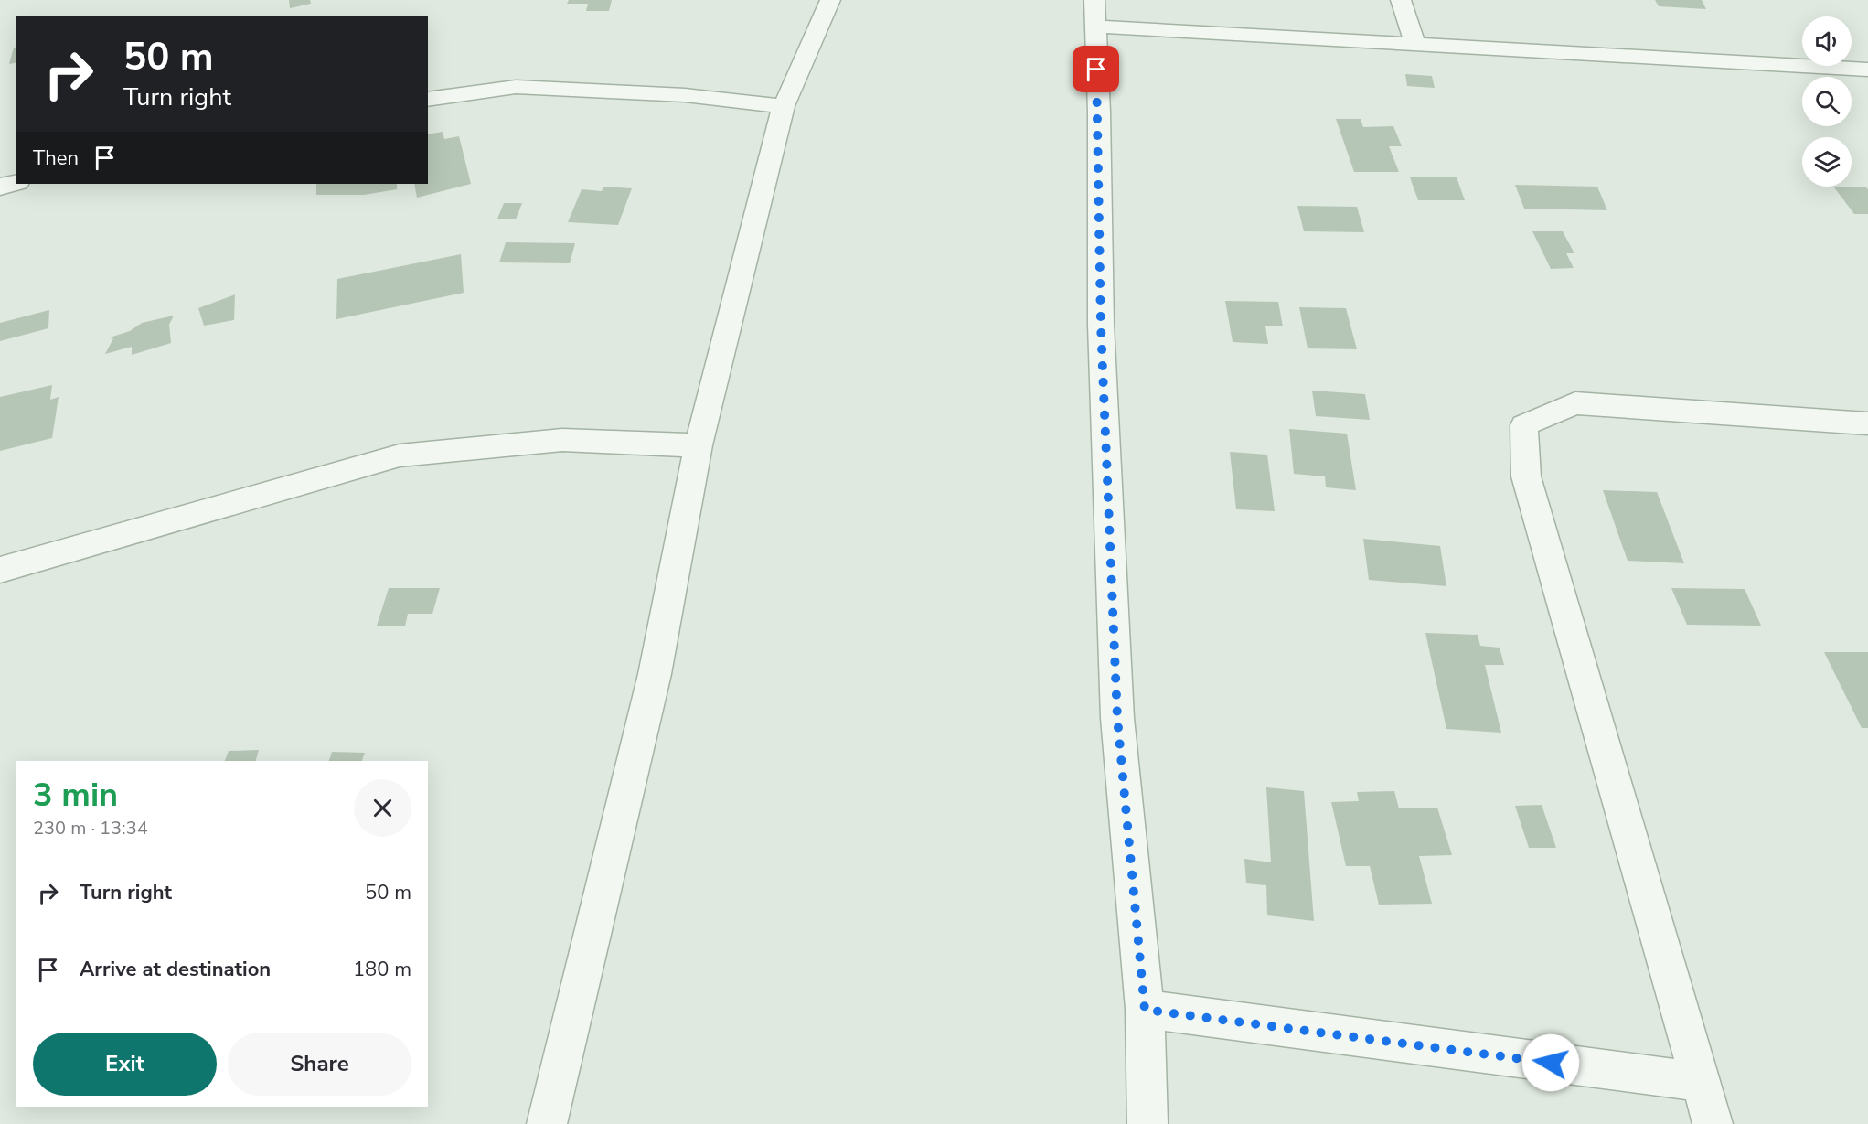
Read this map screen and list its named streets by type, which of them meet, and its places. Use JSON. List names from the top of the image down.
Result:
{
  "page": {
    "turn": ["50 m", "Turn right"],
    "then": "Then",
    "heading": ["3 min", "230 m · 13:34"],
    "list": [
      {
        "name": "Turn right",
        "value": "50 m"
      },
      {
        "name": "Arrive at destination",
        "value": "180 m"
      }
    ],
    "buttons": ["Exit", "Share"]
  }
}
